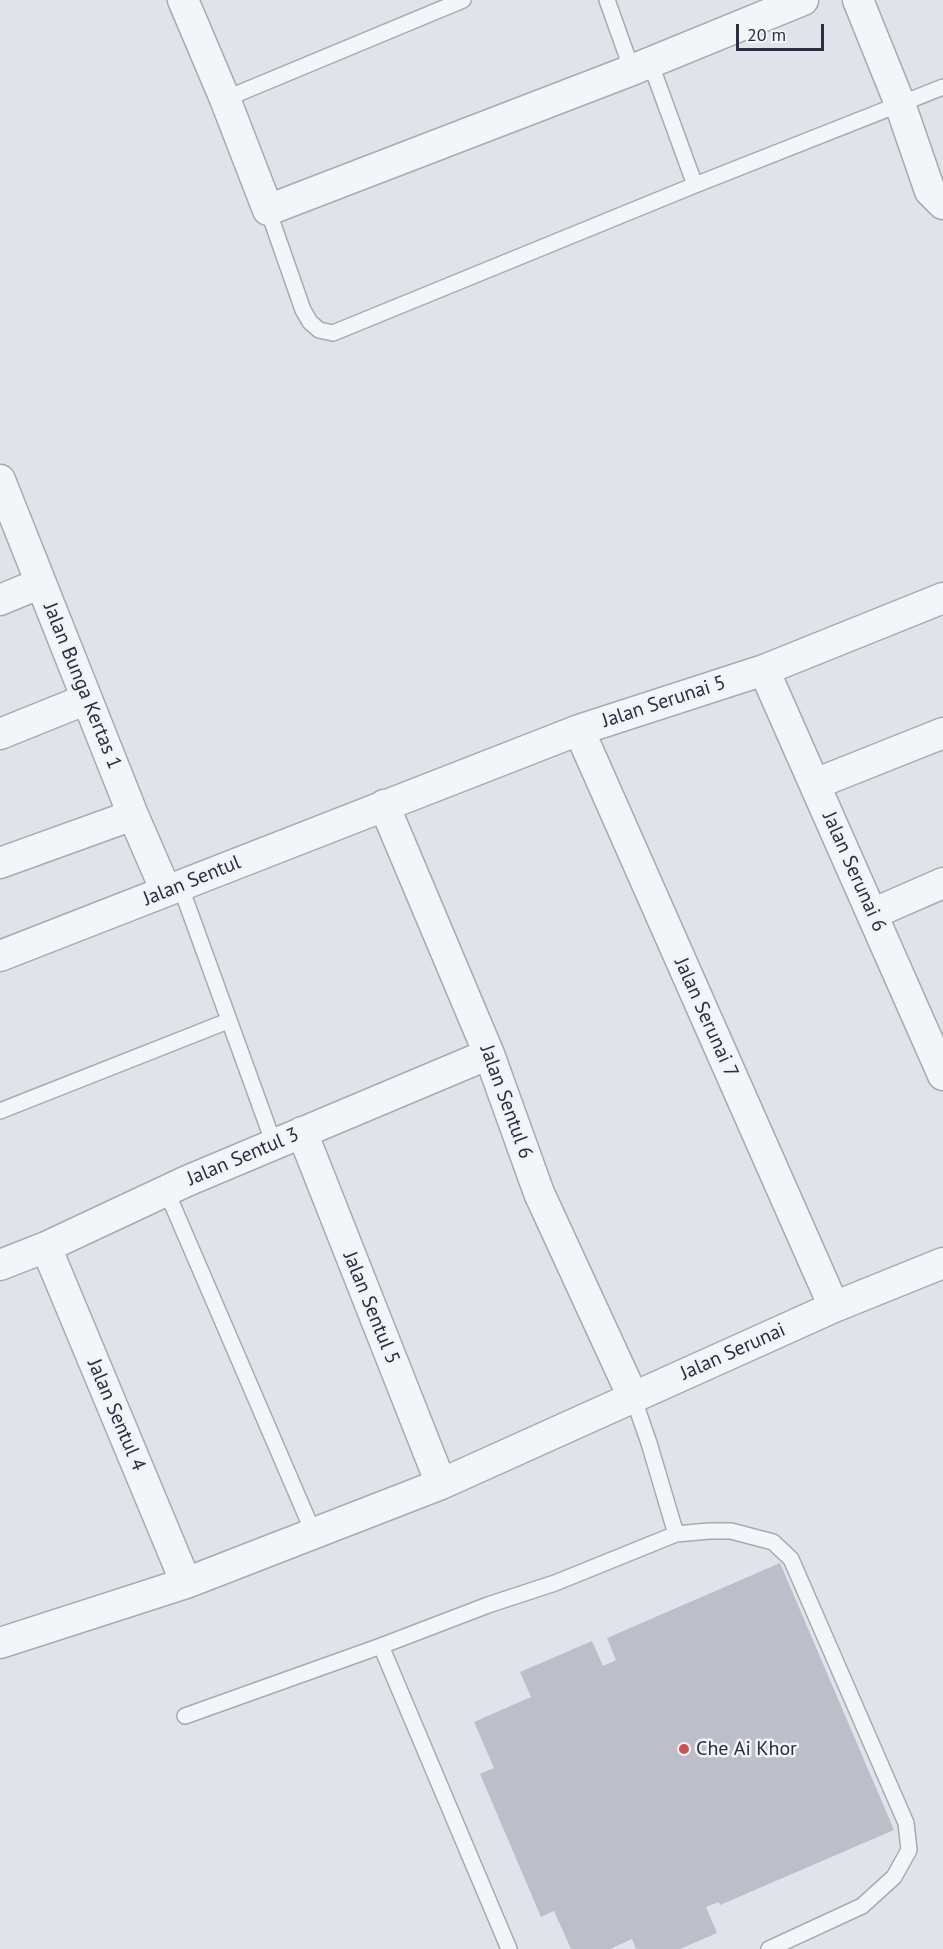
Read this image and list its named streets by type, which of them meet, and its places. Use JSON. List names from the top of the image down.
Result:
{
  "streets": {
    "street": [
      "Jalan Bunga Kertas 1",
      "Jalan Serunai 5",
      "Jalan Serunai 6",
      "Jalan Sentul",
      "Jalan Serunai 7",
      "Jalan Sentul 6",
      "Jalan Sentul 3",
      "Jalan Sentul 5",
      "Jalan Serunai",
      "Jalan Sentul 4"
    ]
  },
  "crossings": [
    ["Jalan Bunga Kertas 1", "Jalan Sentul"],
    ["Jalan Serunai 5", "Jalan Serunai 6"],
    ["Jalan Serunai 5", "Jalan Sentul"],
    ["Jalan Serunai 5", "Jalan Serunai 7"],
    ["Jalan Serunai 5", "Jalan Sentul 6"],
    ["Jalan Sentul", "Jalan Sentul 6"],
    ["Jalan Serunai 7", "Jalan Serunai"],
    ["Jalan Sentul 6", "Jalan Sentul 3"],
    ["Jalan Sentul 6", "Jalan Serunai"],
    ["Jalan Sentul 3", "Jalan Sentul 5"],
    ["Jalan Sentul 3", "Jalan Sentul 4"],
    ["Jalan Sentul 5", "Jalan Serunai"],
    ["Jalan Serunai", "Jalan Sentul 4"]
  ],
  "places": ["Che Ai Khor"],
  "scale_bar": "20 m"
}
